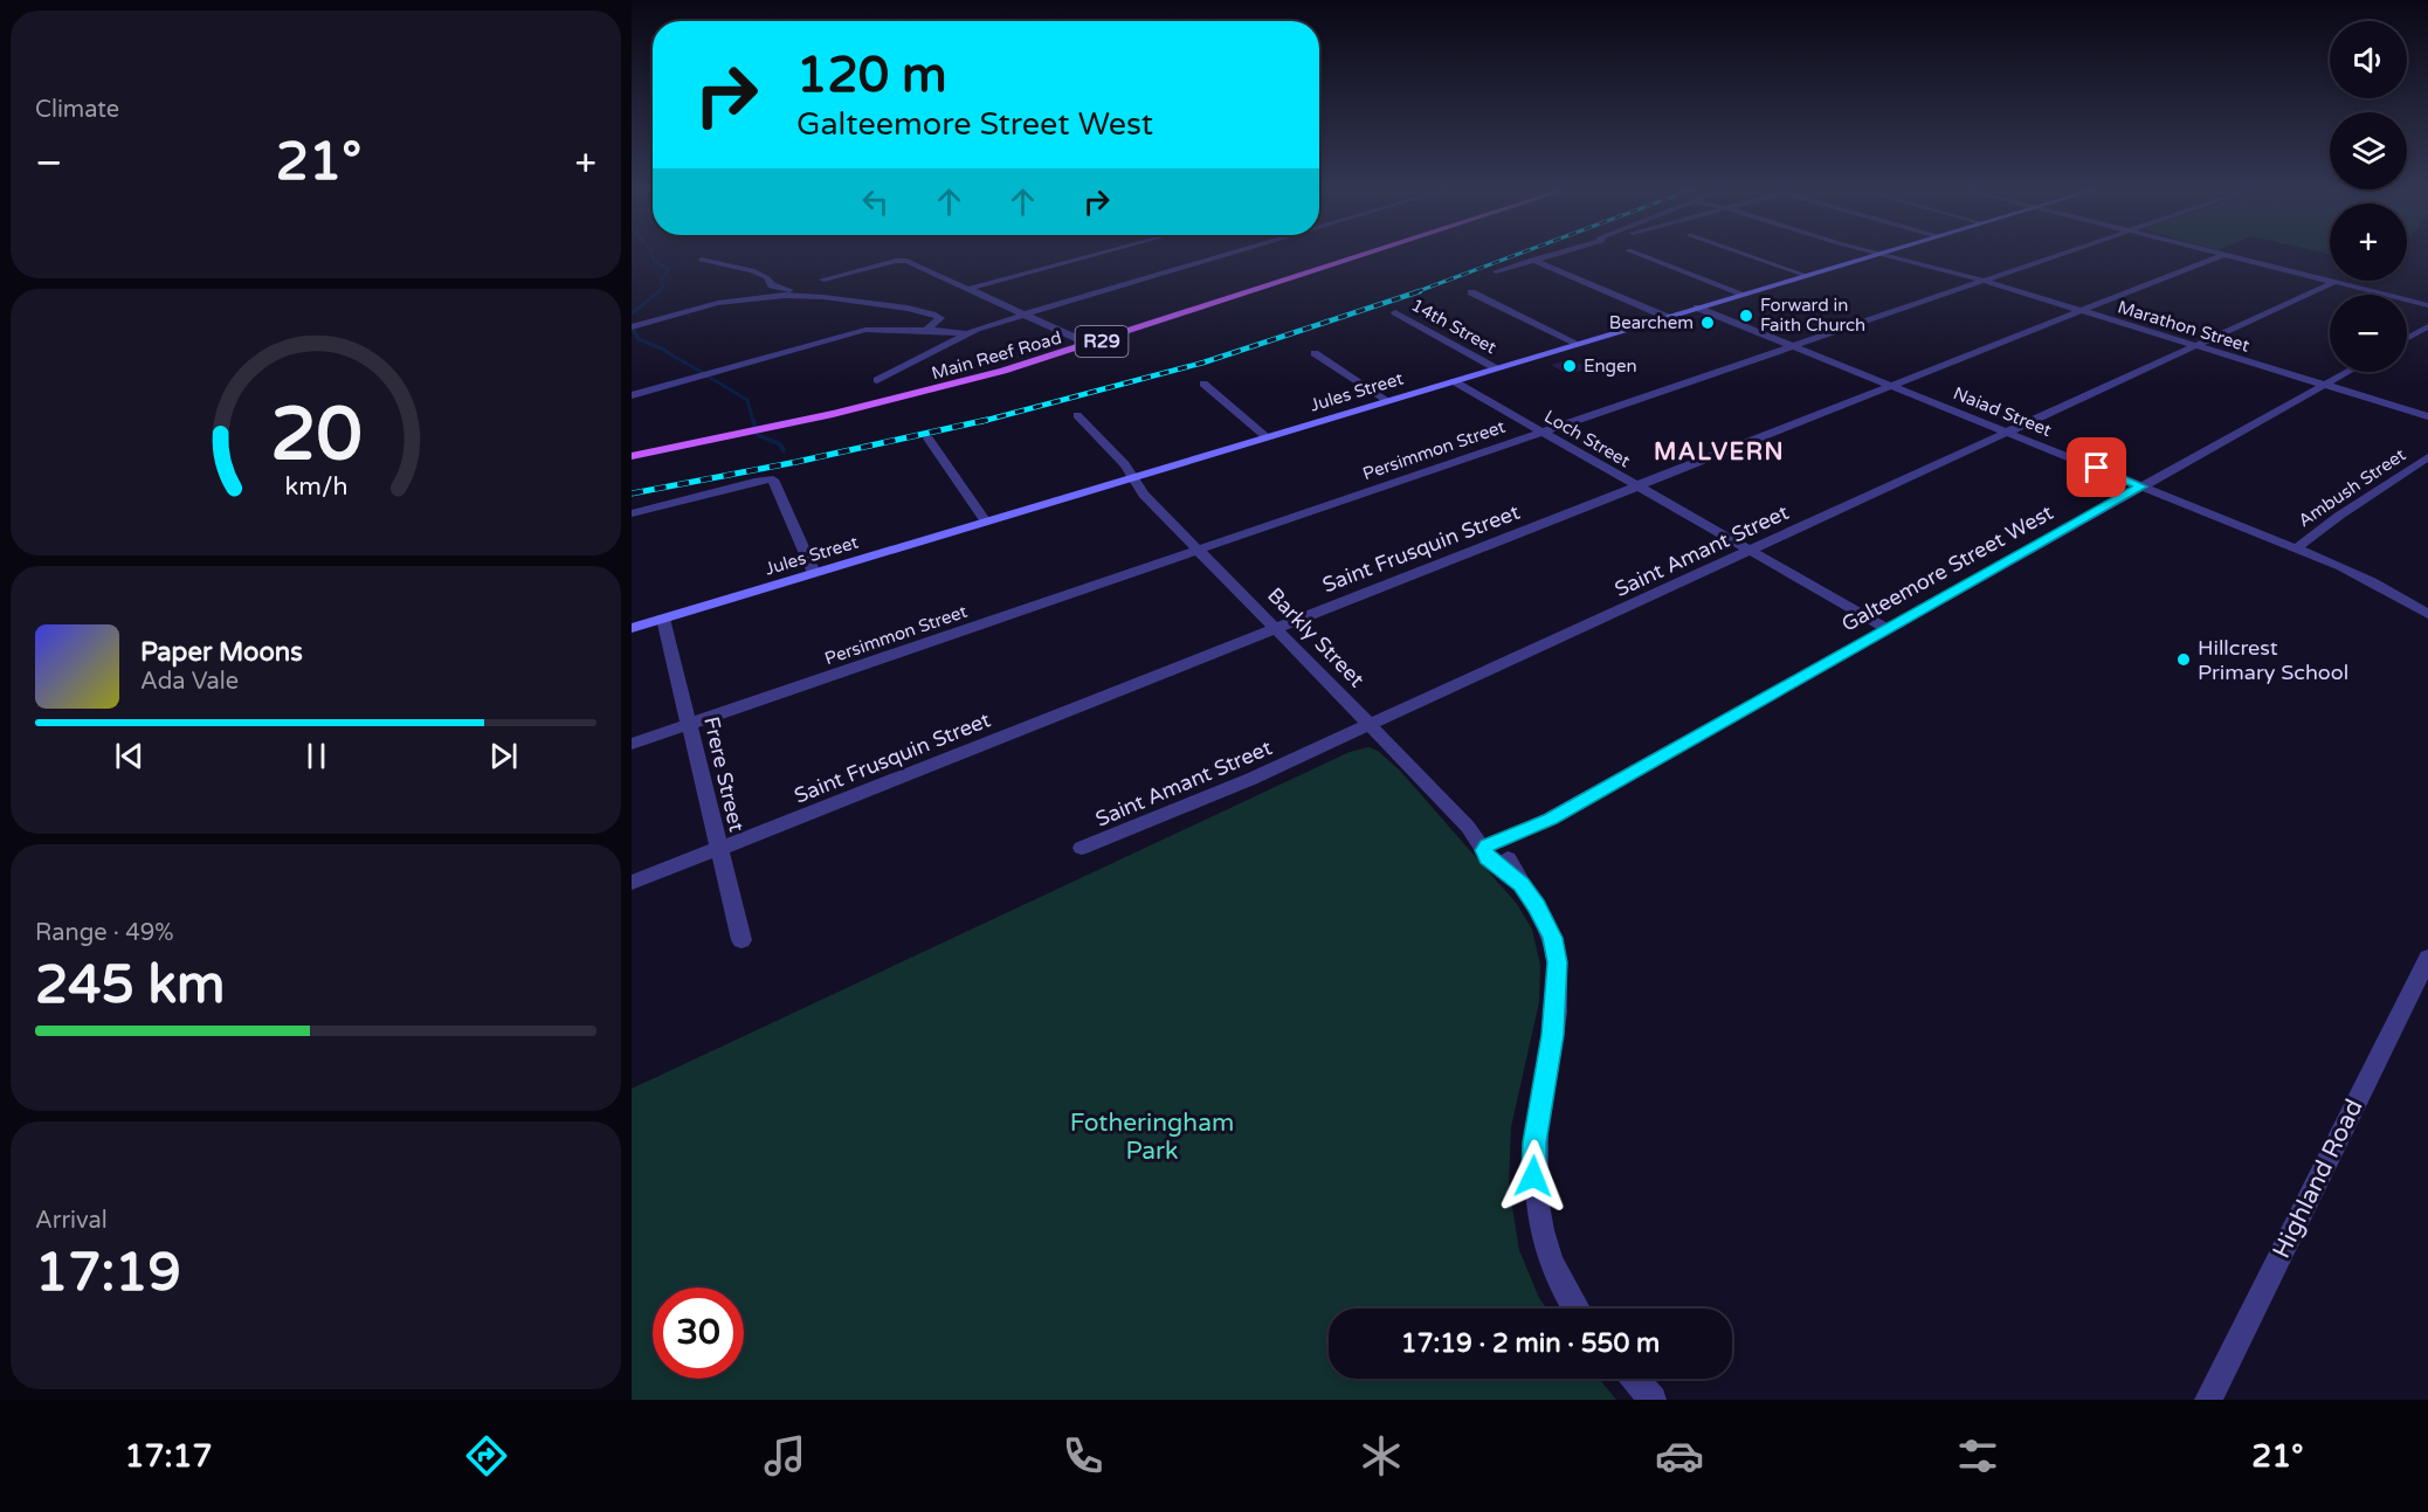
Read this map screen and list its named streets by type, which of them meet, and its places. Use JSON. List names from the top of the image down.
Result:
{
  "streets": {
    "main road": ["R29", "Main Reef Road", "Jules Street"],
    "street": [
      "14th Street",
      "Marathon Street",
      "Naiad Street",
      "Loch Street",
      "Persimmon Street",
      "Ambush Street",
      "Saint Frusquin Street",
      "Saint Amant Street",
      "Galteemore Street West",
      "Barkly Street",
      "Frere Street",
      "Highland Road"
    ]
  },
  "crossings": [
    ["14th Street", "Jules Street"],
    ["Marathon Street", "Persimmon Street"],
    ["Marathon Street", "Saint Frusquin Street"],
    ["Marathon Street", "Saint Amant Street"],
    ["Marathon Street", "Galteemore Street West"],
    ["Jules Street", "Naiad Street"],
    ["Jules Street", "Loch Street"],
    ["Jules Street", "Barkly Street"],
    ["Jules Street", "Frere Street"],
    ["Naiad Street", "Persimmon Street"],
    ["Naiad Street", "Ambush Street"],
    ["Naiad Street", "Saint Frusquin Street"],
    ["Naiad Street", "Saint Amant Street"],
    ["Naiad Street", "Galteemore Street West"],
    ["Loch Street", "Persimmon Street"],
    ["Loch Street", "Saint Frusquin Street"],
    ["Loch Street", "Saint Amant Street"],
    ["Loch Street", "Galteemore Street West"],
    ["Persimmon Street", "Barkly Street"],
    ["Persimmon Street", "Frere Street"],
    ["Saint Frusquin Street", "Barkly Street"],
    ["Saint Frusquin Street", "Frere Street"],
    ["Saint Amant Street", "Barkly Street"],
    ["Galteemore Street West", "Barkly Street"]
  ],
  "districts": ["MALVERN"],
  "parks": ["Fotheringham Park"],
  "places": [
    "Forward in Faith Church",
    "Bearchem",
    "Engen",
    "Hillcrest Primary School"
  ],
  "page": {
    "tile": [
      "Climate",
      ["Range · 49%", "245 km"],
      ["Arrival", "17:19"]
    ],
    "map_buttons": ["+", "−"],
    "turn": ["120 m", "Galteemore Street West"],
    "heat": ["−", "21°", "+"],
    "song": ["Paper Moons", "Ada Vale"],
    "limit": "30",
    "trip": "17:19 · 2 min · 550 m",
    "tabs": ["17:17", "21°"],
    "gauge": ["20", "km/h"]
  }
}
